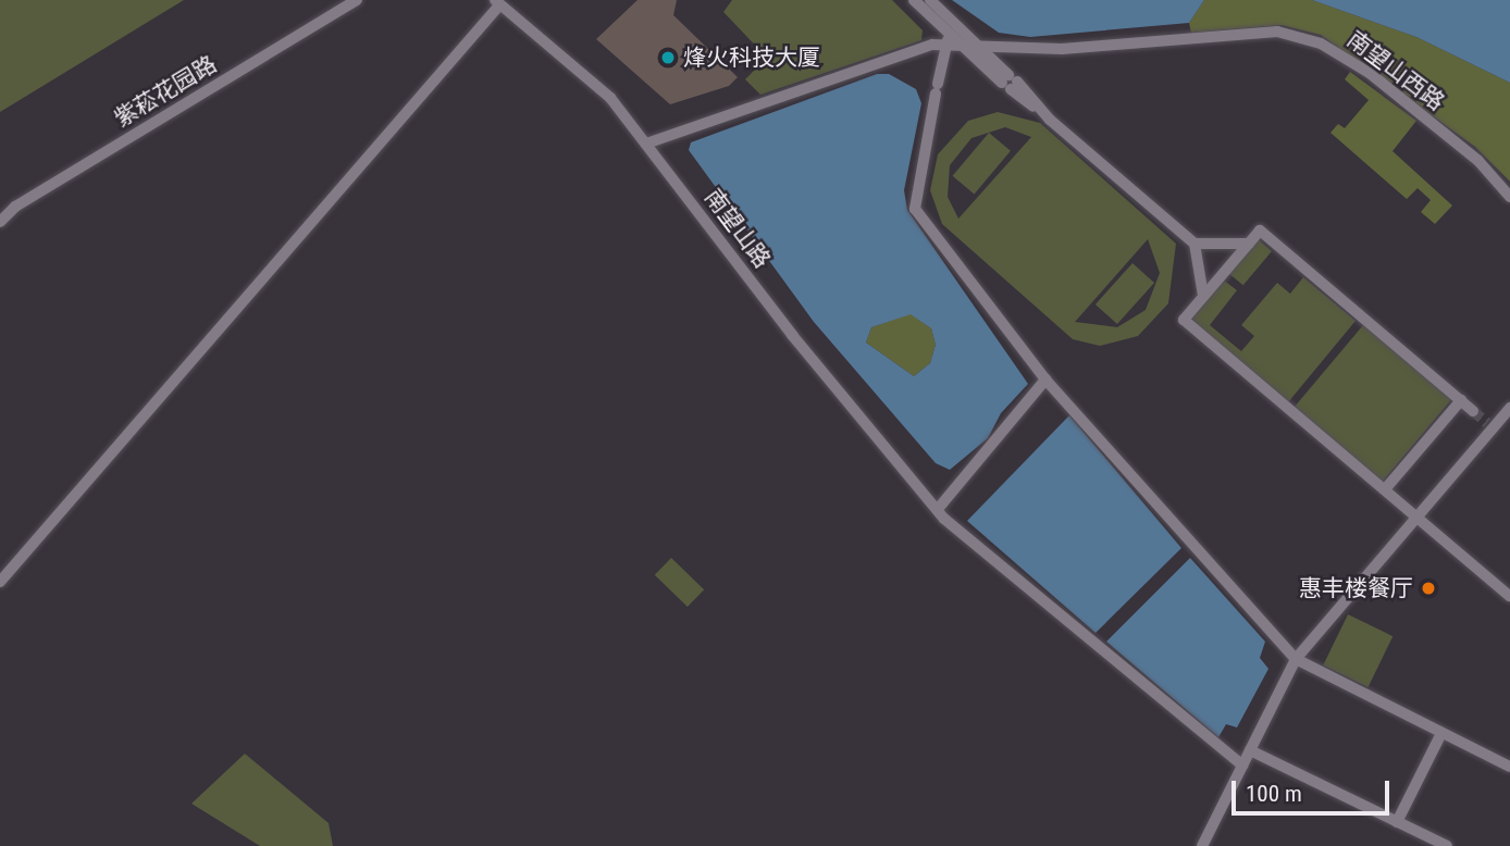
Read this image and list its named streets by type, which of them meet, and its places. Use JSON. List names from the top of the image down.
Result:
{
  "streets": {
    "street": ["南望山西路", "紫菘花园路", "南望山路"]
  },
  "crossings": [
    ["南望山西路", "南望山路"]
  ],
  "places": ["烽火科技大厦", "惠丰楼餐厅"],
  "scale_bar": "100 m"
}
